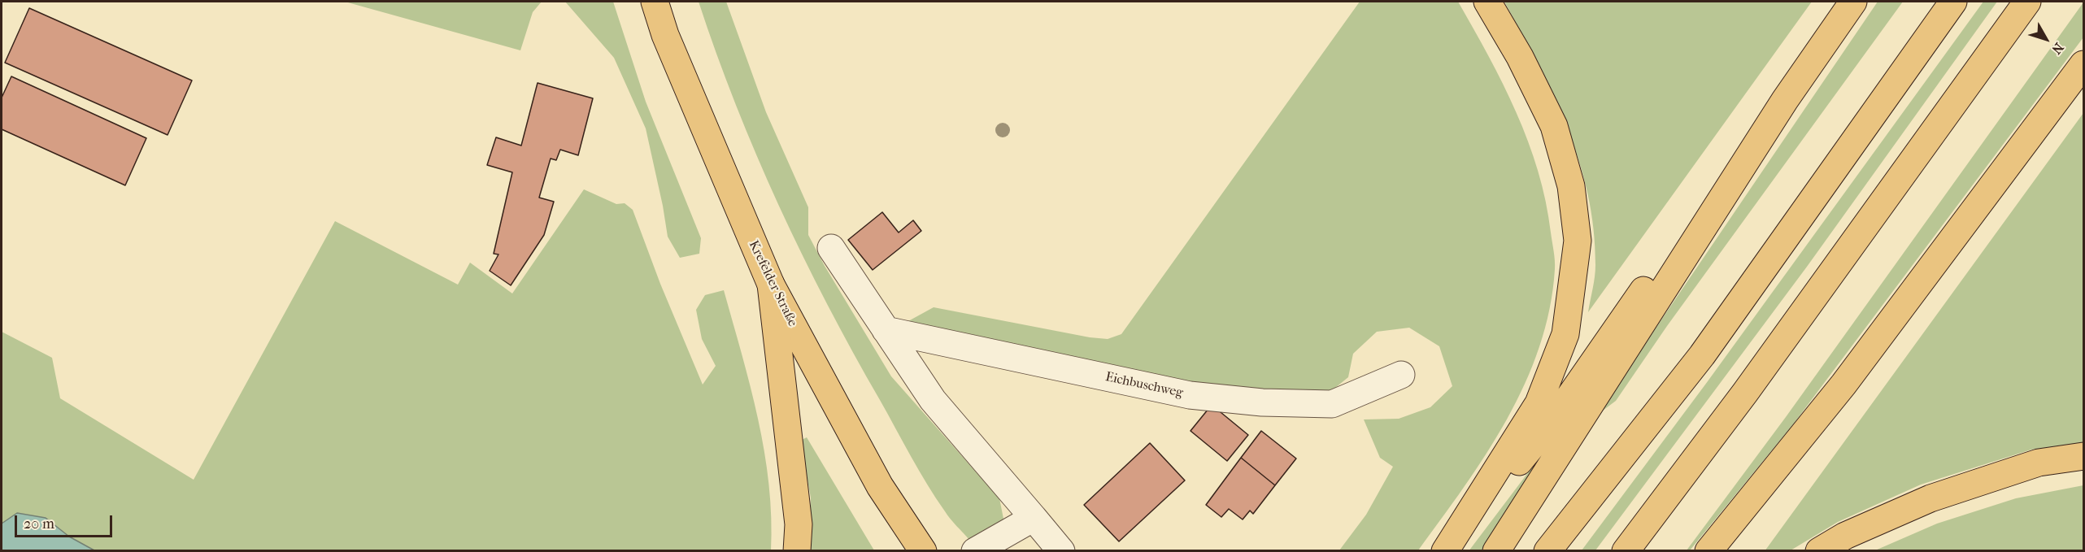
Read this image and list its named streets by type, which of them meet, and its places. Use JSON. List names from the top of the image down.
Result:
{
  "streets": {
    "main road": ["Krefelder Straße"],
    "lane": ["Eichbuschweg"]
  },
  "scale_bar": "20 m",
  "north": "bottom right"
}
